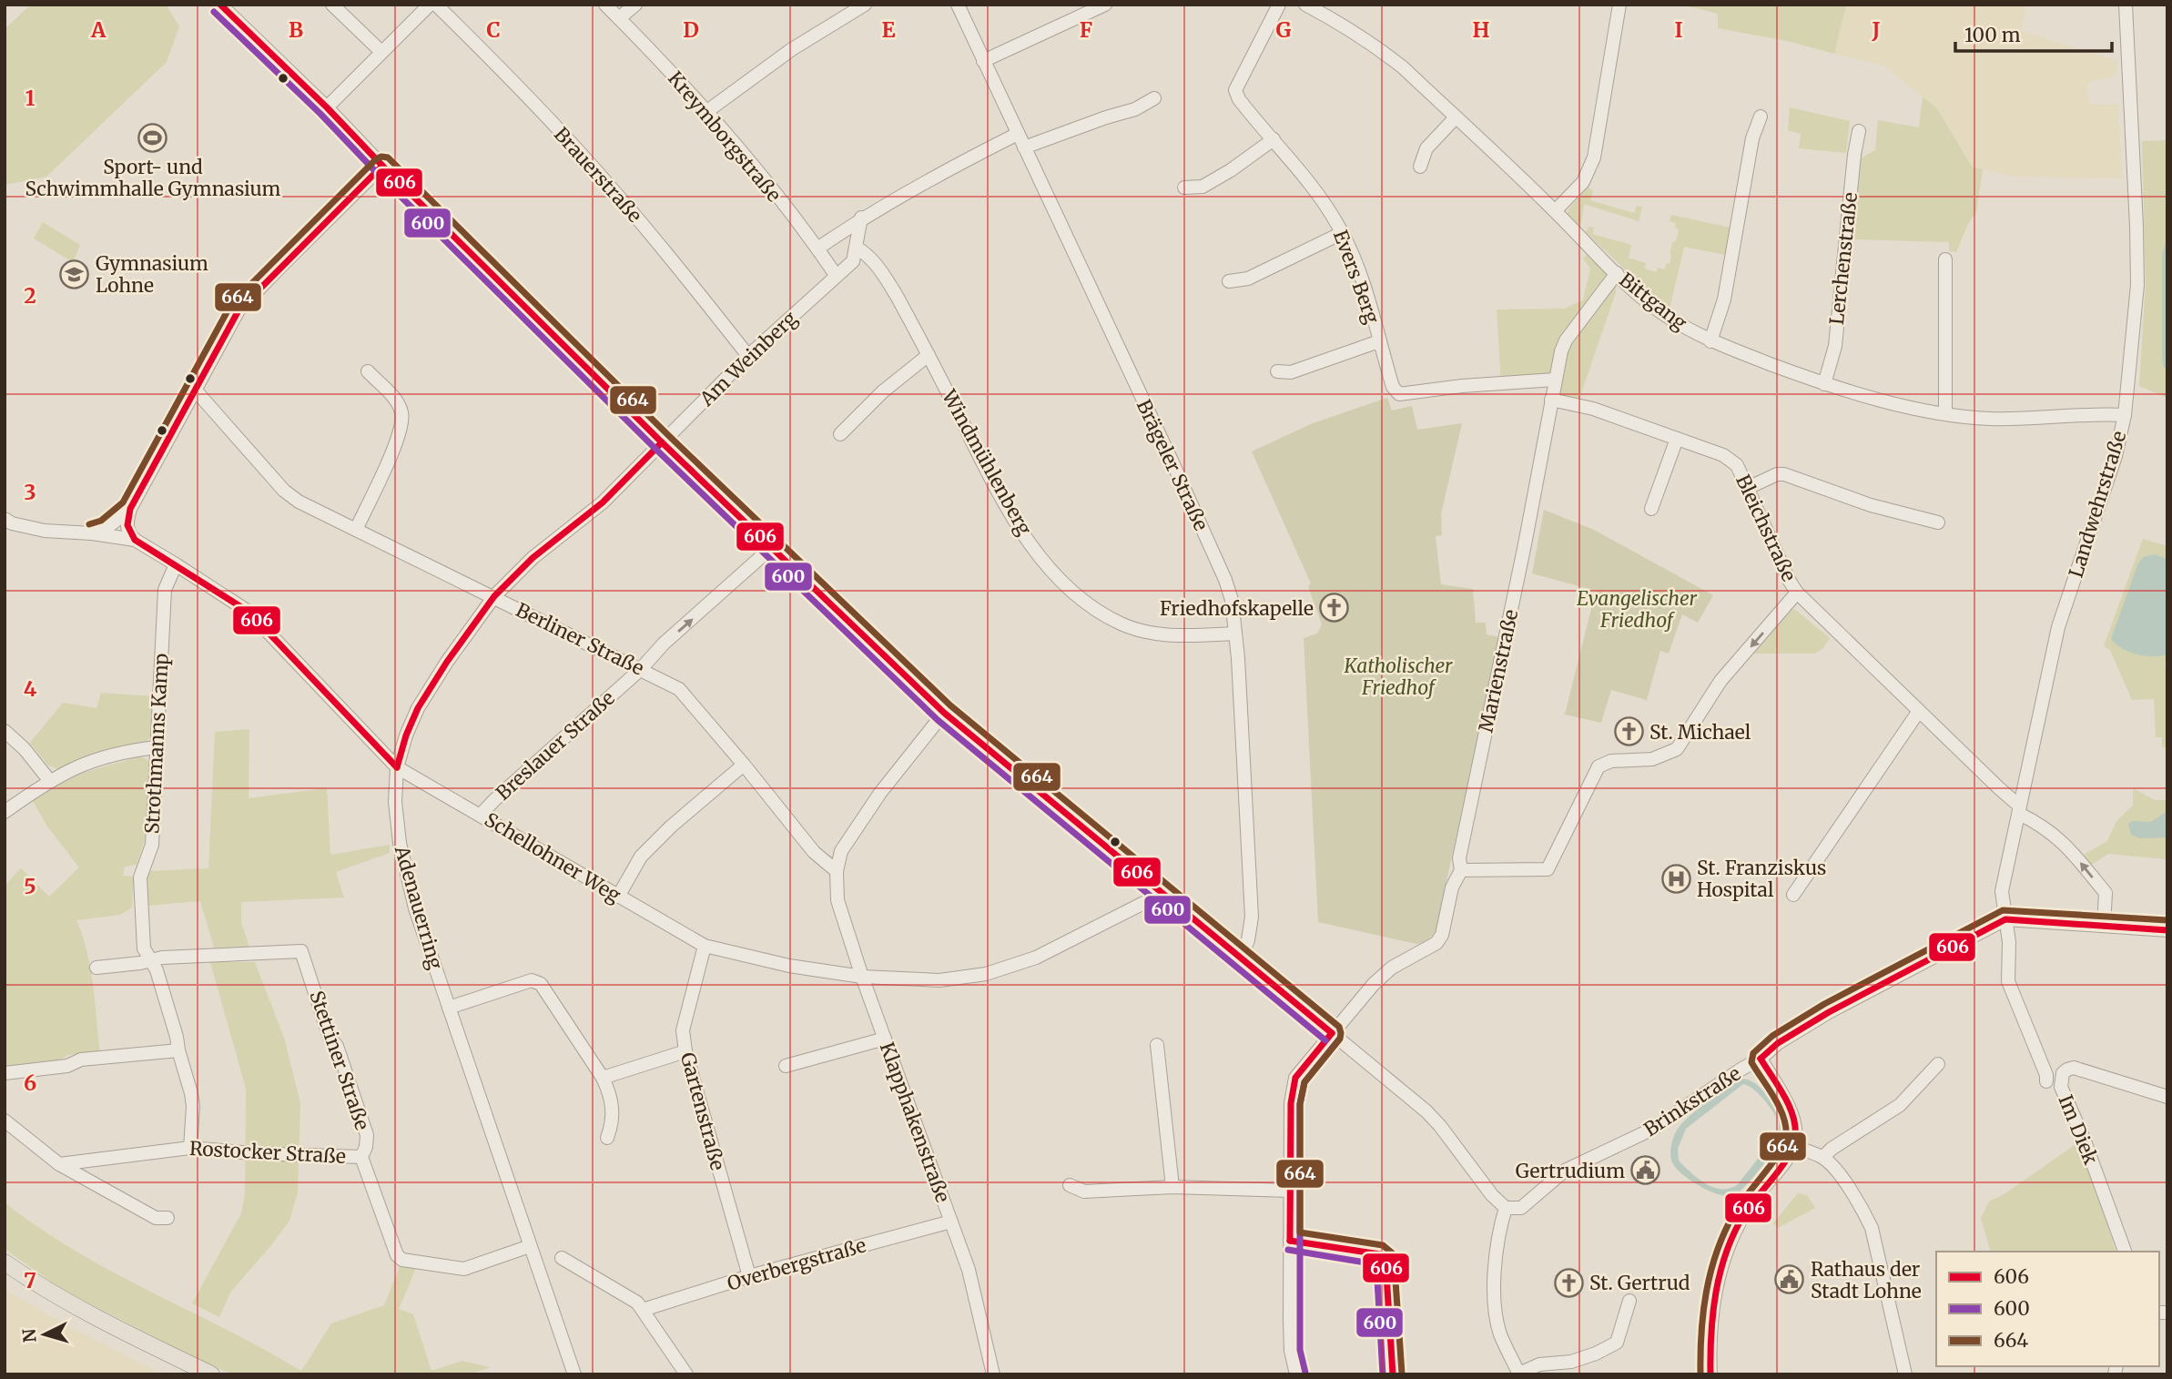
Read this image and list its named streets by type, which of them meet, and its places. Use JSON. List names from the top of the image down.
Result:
{
  "streets": {
    "street": [
      "Kreymborgstraße",
      "Brauerstraße",
      "Lerchenstraße",
      "Evers Berg",
      "Bittgang",
      "Am Weinberg",
      "Windmühlenberg",
      "Brägeler Straße",
      "Landwehrstraße",
      "Bleichstraße",
      "Berliner Straße",
      "Marienstraße",
      "Strothmanns Kamp",
      "Breslauer Straße",
      "Schellohner Weg",
      "Adenauerring",
      "Stettiner Straße",
      "Brinkstraße",
      "Gartenstraße",
      "Klapphakenstraße",
      "Im Diek",
      "Rostocker Straße",
      "Overbergstraße"
    ]
  },
  "crossings": [
    ["Kreymborgstraße", "Am Weinberg"],
    ["Brauerstraße", "Am Weinberg"],
    ["Lerchenstraße", "Bittgang"],
    ["Evers Berg", "Marienstraße"],
    ["Bittgang", "Landwehrstraße"],
    ["Bittgang", "Marienstraße"],
    ["Am Weinberg", "Windmühlenberg"],
    ["Am Weinberg", "Adenauerring"],
    ["Windmühlenberg", "Brägeler Straße"],
    ["Landwehrstraße", "Bleichstraße"],
    ["Landwehrstraße", "Brinkstraße"],
    ["Bleichstraße", "Marienstraße"],
    ["Berliner Straße", "Breslauer Straße"],
    ["Berliner Straße", "Adenauerring"],
    ["Berliner Straße", "Klapphakenstraße"],
    ["Strothmanns Kamp", "Schellohner Weg"],
    ["Strothmanns Kamp", "Stettiner Straße"],
    ["Strothmanns Kamp", "Rostocker Straße"],
    ["Breslauer Straße", "Schellohner Weg"],
    ["Schellohner Weg", "Adenauerring"],
    ["Schellohner Weg", "Gartenstraße"],
    ["Schellohner Weg", "Klapphakenstraße"],
    ["Adenauerring", "Stettiner Straße"],
    ["Stettiner Straße", "Rostocker Straße"],
    ["Gartenstraße", "Overbergstraße"],
    ["Klapphakenstraße", "Overbergstraße"]
  ],
  "one_way": ["Breslauer Straße"],
  "parks": ["Evangelischer Friedhof", "Katholischer Friedhof"],
  "places": {
    "sports": ["Sport- und Schwimmhalle Gymnasium"],
    "school or university": ["Gymnasium Lohne"],
    "church": ["Friedhofskapelle", "St. Michael", "St. Gertrud"],
    "hospital": ["St. Franziskus Hospital"],
    "public building": ["Gertrudium", "Rathaus der Stadt Lohne"]
  },
  "lines": ["transit line 606", "transit line 600", "transit line 664"],
  "legend": ["606", "600", "664"],
  "scale_bar": "100 m",
  "north": "left",
  "grid": {
    "columns": [
      "A",
      "B",
      "C",
      "D",
      "E",
      "F",
      "G",
      "H",
      "I",
      "J"
    ],
    "rows": [
      "1",
      "2",
      "3",
      "4",
      "5",
      "6",
      "7"
    ]
  }
}
